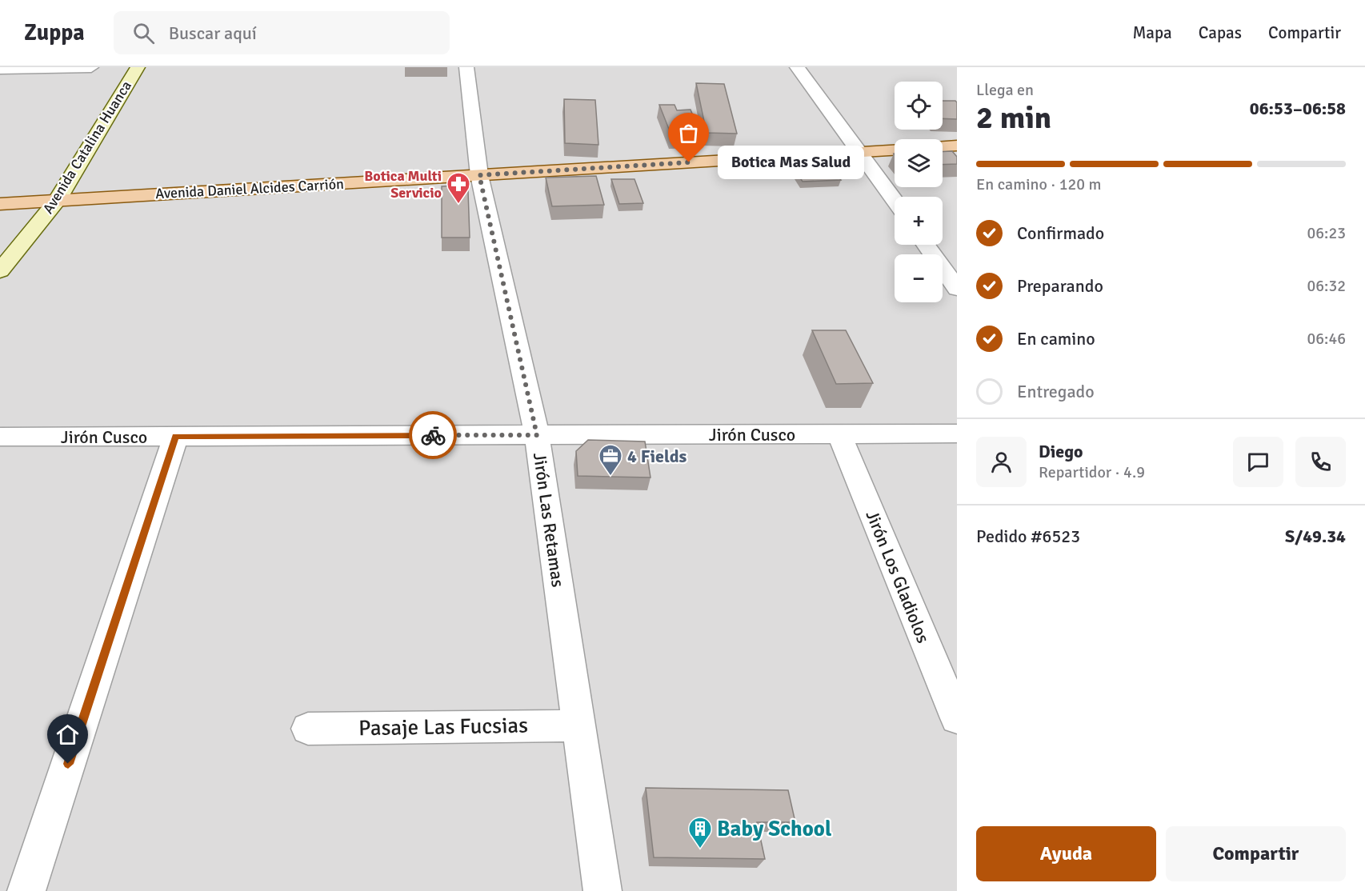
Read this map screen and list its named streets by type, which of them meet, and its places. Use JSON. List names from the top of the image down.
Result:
{
  "streets": {
    "main road": ["Avenida Daniel Alcides Carrión"],
    "street": [
      "Avenida Catalina Huanca",
      "Jirón Cusco",
      "Jirón Las Retamas",
      "Jirón Los Gladiolos",
      "Pasaje Las Fucsias"
    ]
  },
  "crossings": [
    ["Avenida Catalina Huanca", "Avenida Daniel Alcides Carrión"],
    ["Avenida Daniel Alcides Carrión", "Jirón Las Retamas"],
    ["Jirón Cusco", "Jirón Las Retamas"],
    ["Jirón Cusco", "Jirón Los Gladiolos"],
    ["Jirón Las Retamas", "Pasaje Las Fucsias"]
  ],
  "places": {
    "other": ["Botica Mas Salud"],
    "pharmacy": ["Botica Multi Servicio"],
    "office": ["4 Fields"],
    "building": ["Baby School"]
  },
  "page": {
    "header": "Zuppa",
    "search": "Buscar aquí",
    "nav": ["Mapa", "Capas", "Compartir"],
    "heading": ["2 min", "Llega en", "06:53–06:58"],
    "panel": [
      "Diego",
      "Repartidor · 4.9",
      "Pedido #6523",
      "S/49.34"
    ],
    "map_buttons": ["+", "−"],
    "bubble": "Botica Mas Salud",
    "bar": "En camino · 120 m",
    "list": [
      ["Confirmado", "06:23"],
      ["Preparando", "06:32"],
      ["En camino", "06:46"],
      "Entregado"
    ],
    "buttons": ["Ayuda", "Compartir"]
  }
}
